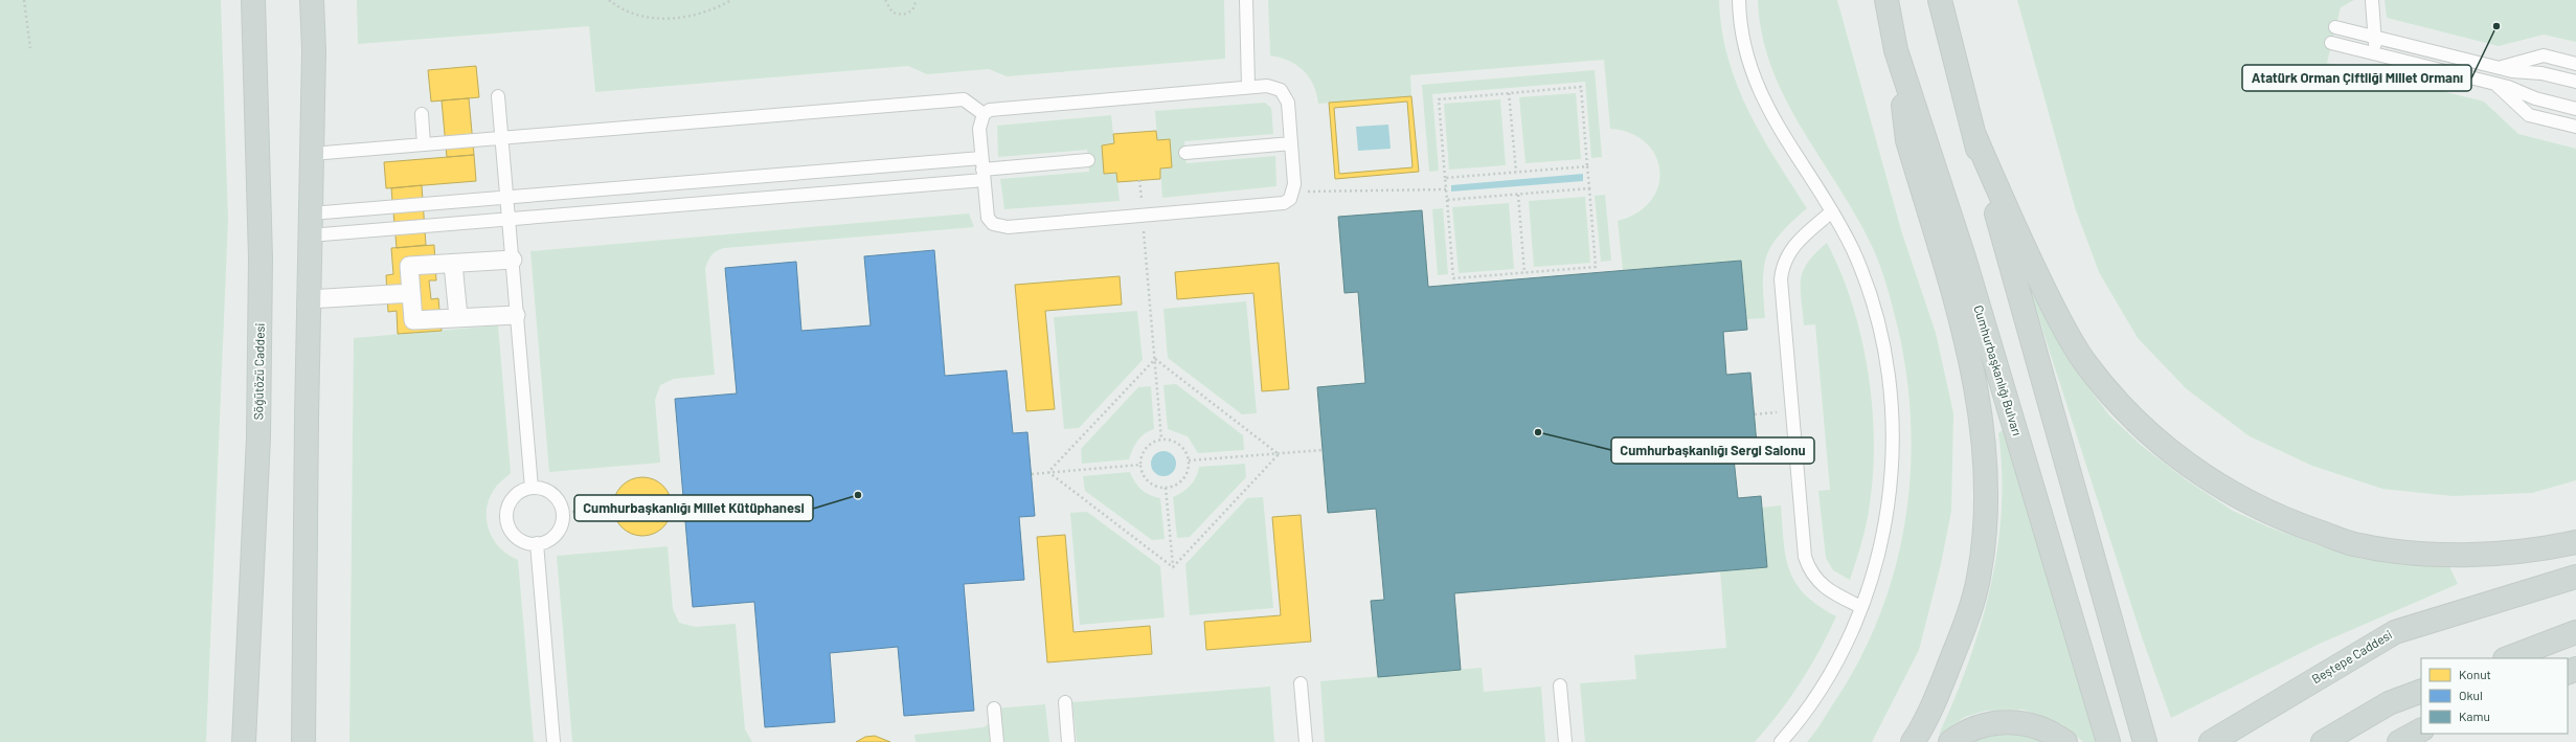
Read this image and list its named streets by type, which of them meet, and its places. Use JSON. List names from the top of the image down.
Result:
{
  "streets": {
    "main road": ["Cumhurbaşkanlığı Bulvarı", "Söğütözü Caddesi", "Beştepe Caddesi"]
  },
  "places": ["Atatürk Orman Çiftliği Millet Ormanı", "Cumhurbaşkanlığı Sergi Salonu", "Cumhurbaşkanlığı Millet Kütüphanesi"],
  "legend": ["Konut", "Okul", "Kamu"]
}
